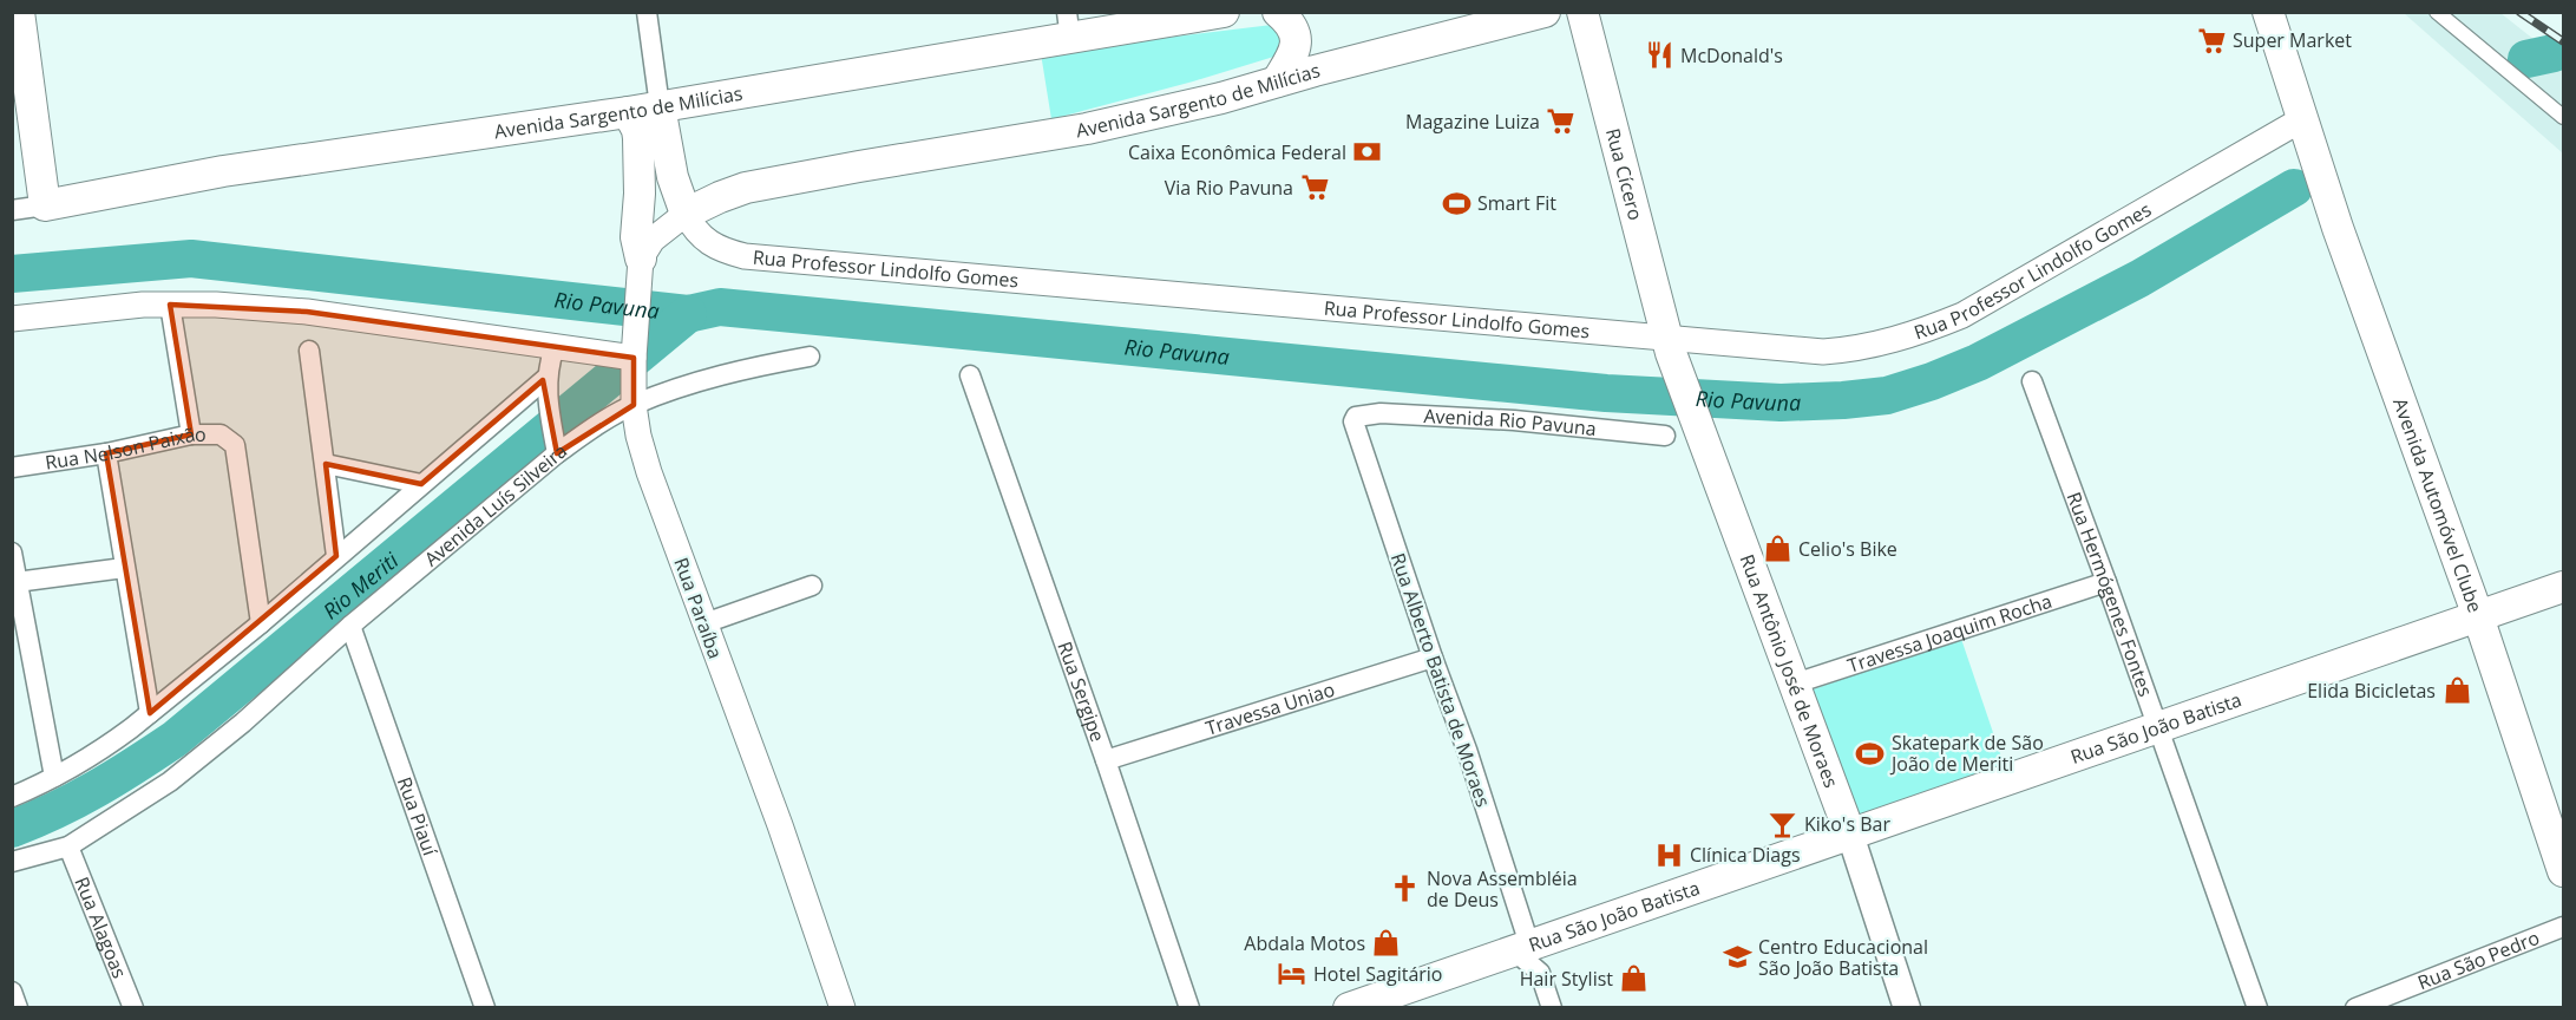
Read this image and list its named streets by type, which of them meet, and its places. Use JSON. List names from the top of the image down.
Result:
{
  "streets": {
    "main road": [
      "Avenida Sargento de Milícias",
      "Rua Cícero",
      "Rua Professor Lindolfo Gomes",
      "Avenida Automóvel Clube",
      "Rua Antônio José de Moraes",
      "Rua São João Batista"
    ],
    "street": [
      "Avenida Rio Pavuna",
      "Rua Nelson Paixão",
      "Avenida Luís Silveira",
      "Rua Hermógenes Fontes",
      "Rua Paraíba",
      "Travessa Joaquim Rocha",
      "Rua Alberto Batista de Moraes",
      "Rua Sergipe",
      "Travessa Uniao",
      "Rua Piauí",
      "Rua Alagoas",
      "Rua São Pedro"
    ]
  },
  "crossings": [
    ["Avenida Sargento de Milícias", "Rua Professor Lindolfo Gomes"],
    ["Rua Cícero", "Rua Professor Lindolfo Gomes"],
    ["Rua Cícero", "Rua Antônio José de Moraes"],
    ["Rua Professor Lindolfo Gomes", "Avenida Automóvel Clube"],
    ["Rua Professor Lindolfo Gomes", "Rua Antônio José de Moraes"],
    ["Avenida Rio Pavuna", "Rua Alberto Batista de Moraes"],
    ["Avenida Luís Silveira", "Rua Paraíba"],
    ["Avenida Luís Silveira", "Rua Piauí"],
    ["Avenida Luís Silveira", "Rua Alagoas"],
    ["Avenida Automóvel Clube", "Rua São João Batista"],
    ["Rua Hermógenes Fontes", "Travessa Joaquim Rocha"],
    ["Rua Hermógenes Fontes", "Rua São João Batista"],
    ["Travessa Joaquim Rocha", "Rua Antônio José de Moraes"],
    ["Rua Antônio José de Moraes", "Rua São João Batista"],
    ["Rua Alberto Batista de Moraes", "Travessa Uniao"],
    ["Rua Alberto Batista de Moraes", "Rua São João Batista"],
    ["Rua Sergipe", "Travessa Uniao"]
  ],
  "water": ["Rio Pavuna", "Rio Meriti"],
  "places": {
    "supermarket": ["Super Market", "Magazine Luiza", "Via Rio Pavuna"],
    "restaurant": ["McDonald's"],
    "bank": ["Caixa Econômica Federal"],
    "sports": ["Smart Fit", "Skatepark de São João de Meriti"],
    "shop": [
      "Celio's Bike",
      "Elida Bicicletas",
      "Abdala Motos",
      "Hair Stylist"
    ],
    "bar": ["Kiko's Bar"],
    "hospital": ["Clínica Diags"],
    "church": ["Nova Assembléia de Deus"],
    "school or university": ["Centro Educacional São João Batista"],
    "hotel": ["Hotel Sagitário"]
  }
}
